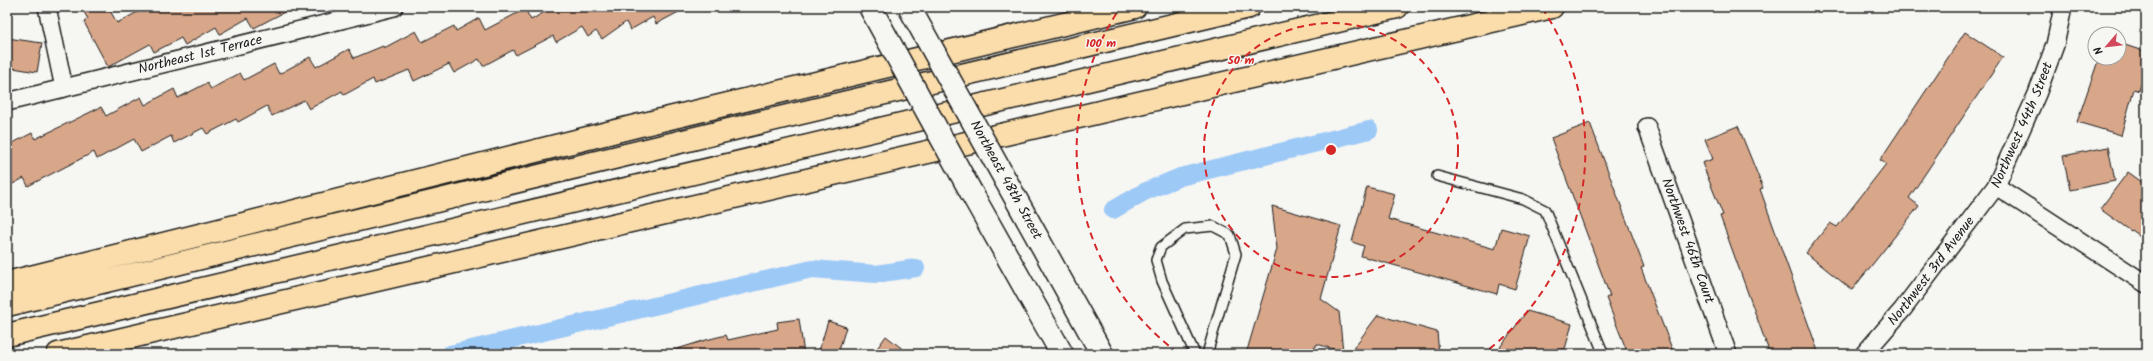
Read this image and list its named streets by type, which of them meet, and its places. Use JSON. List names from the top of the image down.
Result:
{
  "streets": {
    "main road": ["Northeast 48th Street"],
    "street": [
      "Northeast 1st Terrace",
      "Northwest 44th Street",
      "Northwest 46th Court",
      "Northwest 3rd Avenue"
    ]
  },
  "crossings": [
    ["Northwest 44th Street", "Northwest 3rd Avenue"]
  ],
  "north": "bottom left",
  "rings": ["100 m", "50 m"]
}
